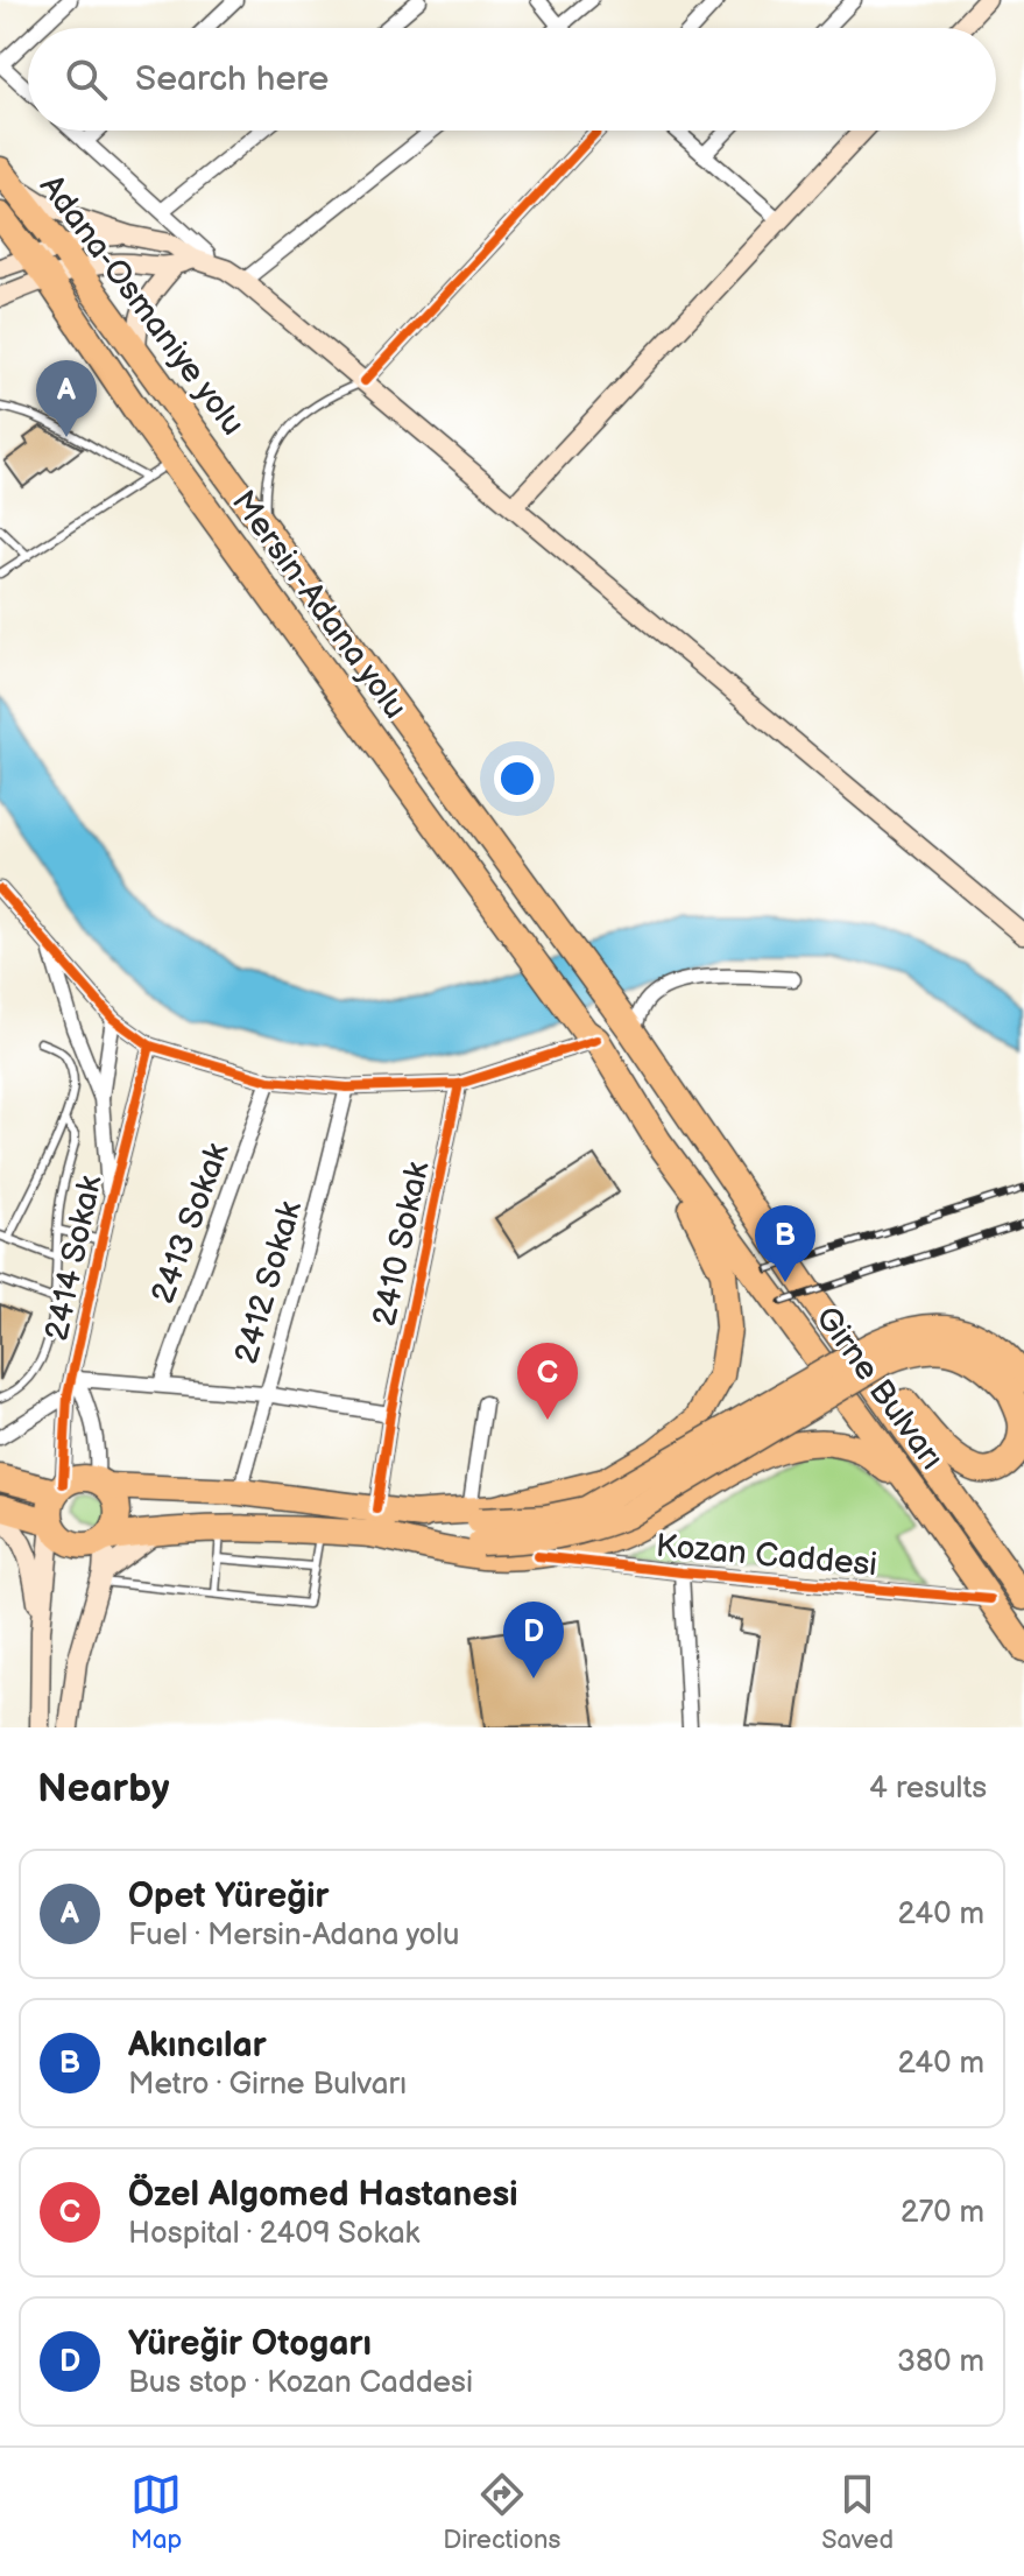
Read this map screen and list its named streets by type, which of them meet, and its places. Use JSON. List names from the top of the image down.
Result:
{
  "streets": {
    "highway": ["Adana-Osmaniye yolu", "Mersin-Adana yolu", "Girne Bulvarı"],
    "street": [
      "2413 Sokak",
      "2410 Sokak",
      "2414 Sokak",
      "2412 Sokak",
      "Kozan Caddesi"
    ]
  },
  "crossings": [
    ["Adana-Osmaniye yolu", "Girne Bulvarı"],
    ["Mersin-Adana yolu", "Girne Bulvarı"],
    ["Girne Bulvarı", "Kozan Caddesi"]
  ],
  "page": {
    "search": "Search here",
    "pins": [
      "A",
      "B",
      "C",
      "D"
    ],
    "heading": ["Nearby", "4 results"],
    "list": [
      {
        "mark": "A",
        "name": "Opet Yüreğir",
        "note": "Fuel · Mersin-Adana yolu",
        "value": "240 m"
      },
      {
        "mark": "B",
        "name": "Akıncılar",
        "note": "Metro · Girne Bulvarı",
        "value": "240 m"
      },
      {
        "mark": "C",
        "name": "Özel Algomed Hastanesi",
        "note": "Hospital · 2409 Sokak",
        "value": "270 m"
      },
      {
        "mark": "D",
        "name": "Yüreğir Otogarı",
        "note": "Bus stop · Kozan Caddesi",
        "value": "380 m"
      }
    ],
    "nav": ["Map", "Directions", "Saved"]
  }
}
